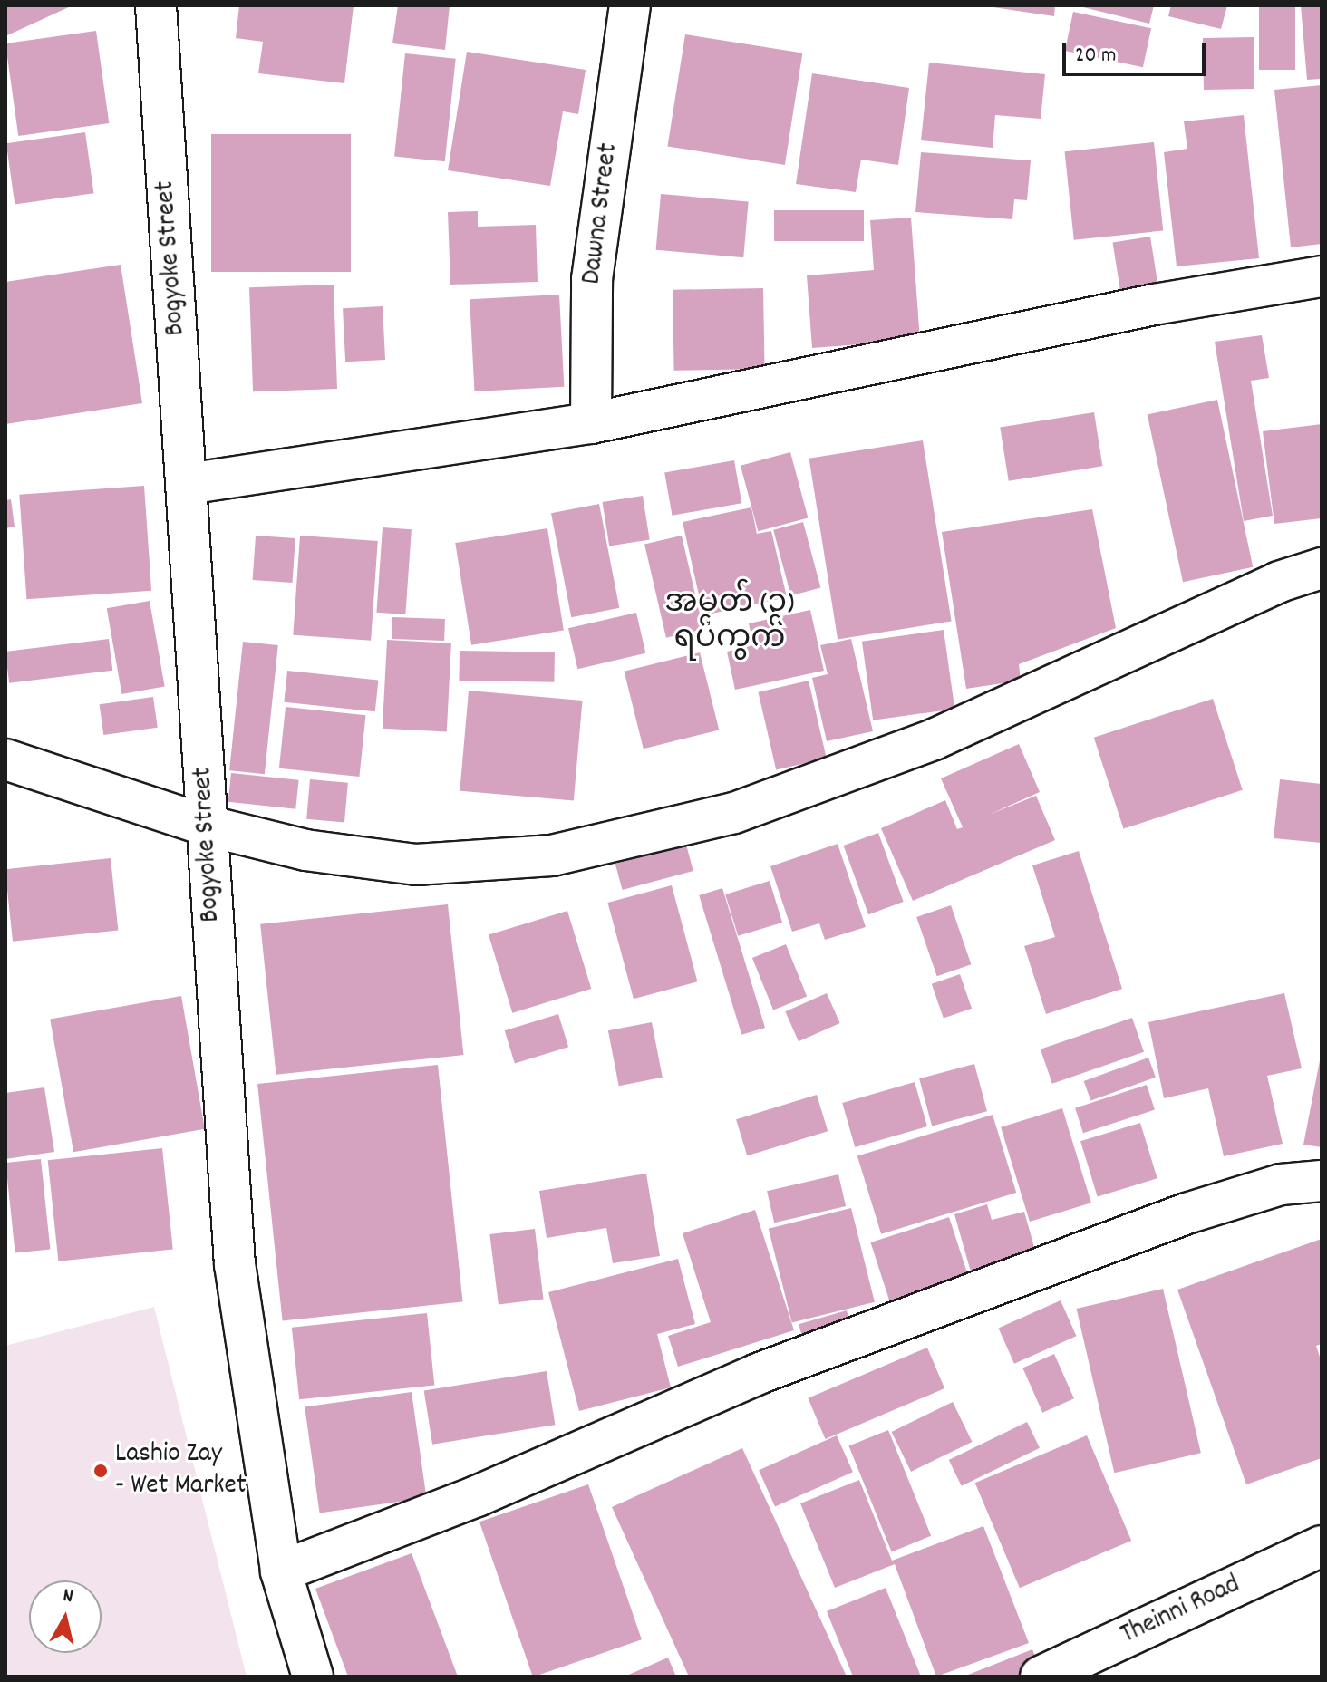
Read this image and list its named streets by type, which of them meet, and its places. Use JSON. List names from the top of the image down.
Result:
{
  "streets": {
    "street": ["Dawna Street", "Bogyoke Street", "Theinni Road"]
  },
  "districts": ["အမှတ် (၃) ရပ်ကွက်"],
  "places": ["Lashio Zay - Wet Market"],
  "scale_bar": "20 m",
  "north": "top"
}
